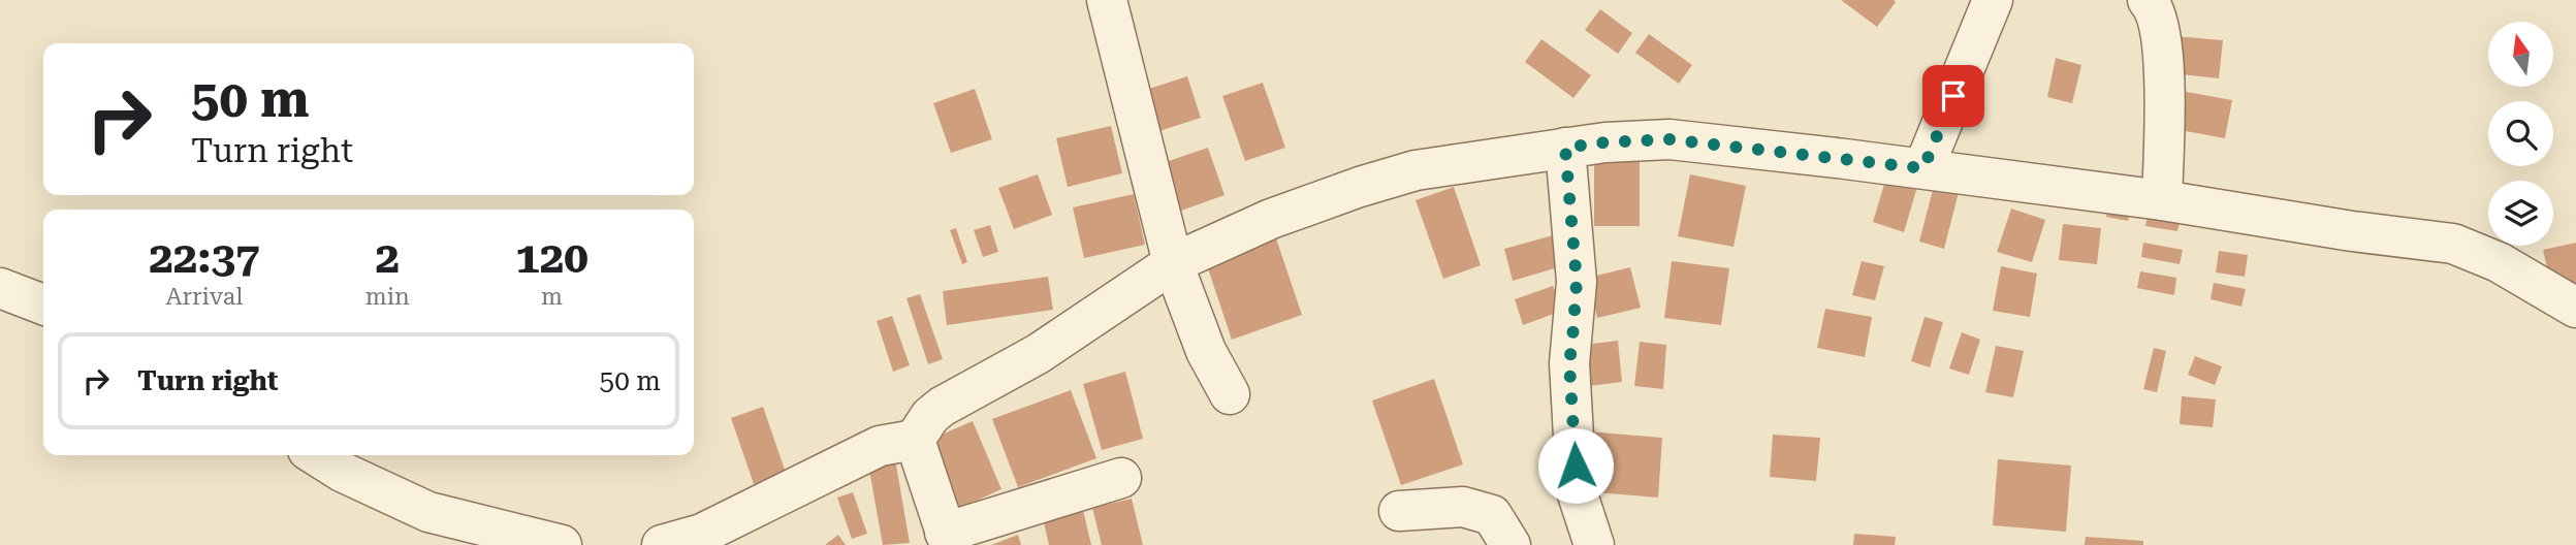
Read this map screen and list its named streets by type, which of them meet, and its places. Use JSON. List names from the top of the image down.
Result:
{
  "north": "top",
  "page": {
    "turn": ["50 m", "Turn right"],
    "eta": [
      "22:37",
      "Arrival",
      "2",
      "min",
      "120",
      "m"
    ],
    "list": [
      {
        "name": "Turn right",
        "value": "50 m"
      }
    ]
  }
}
